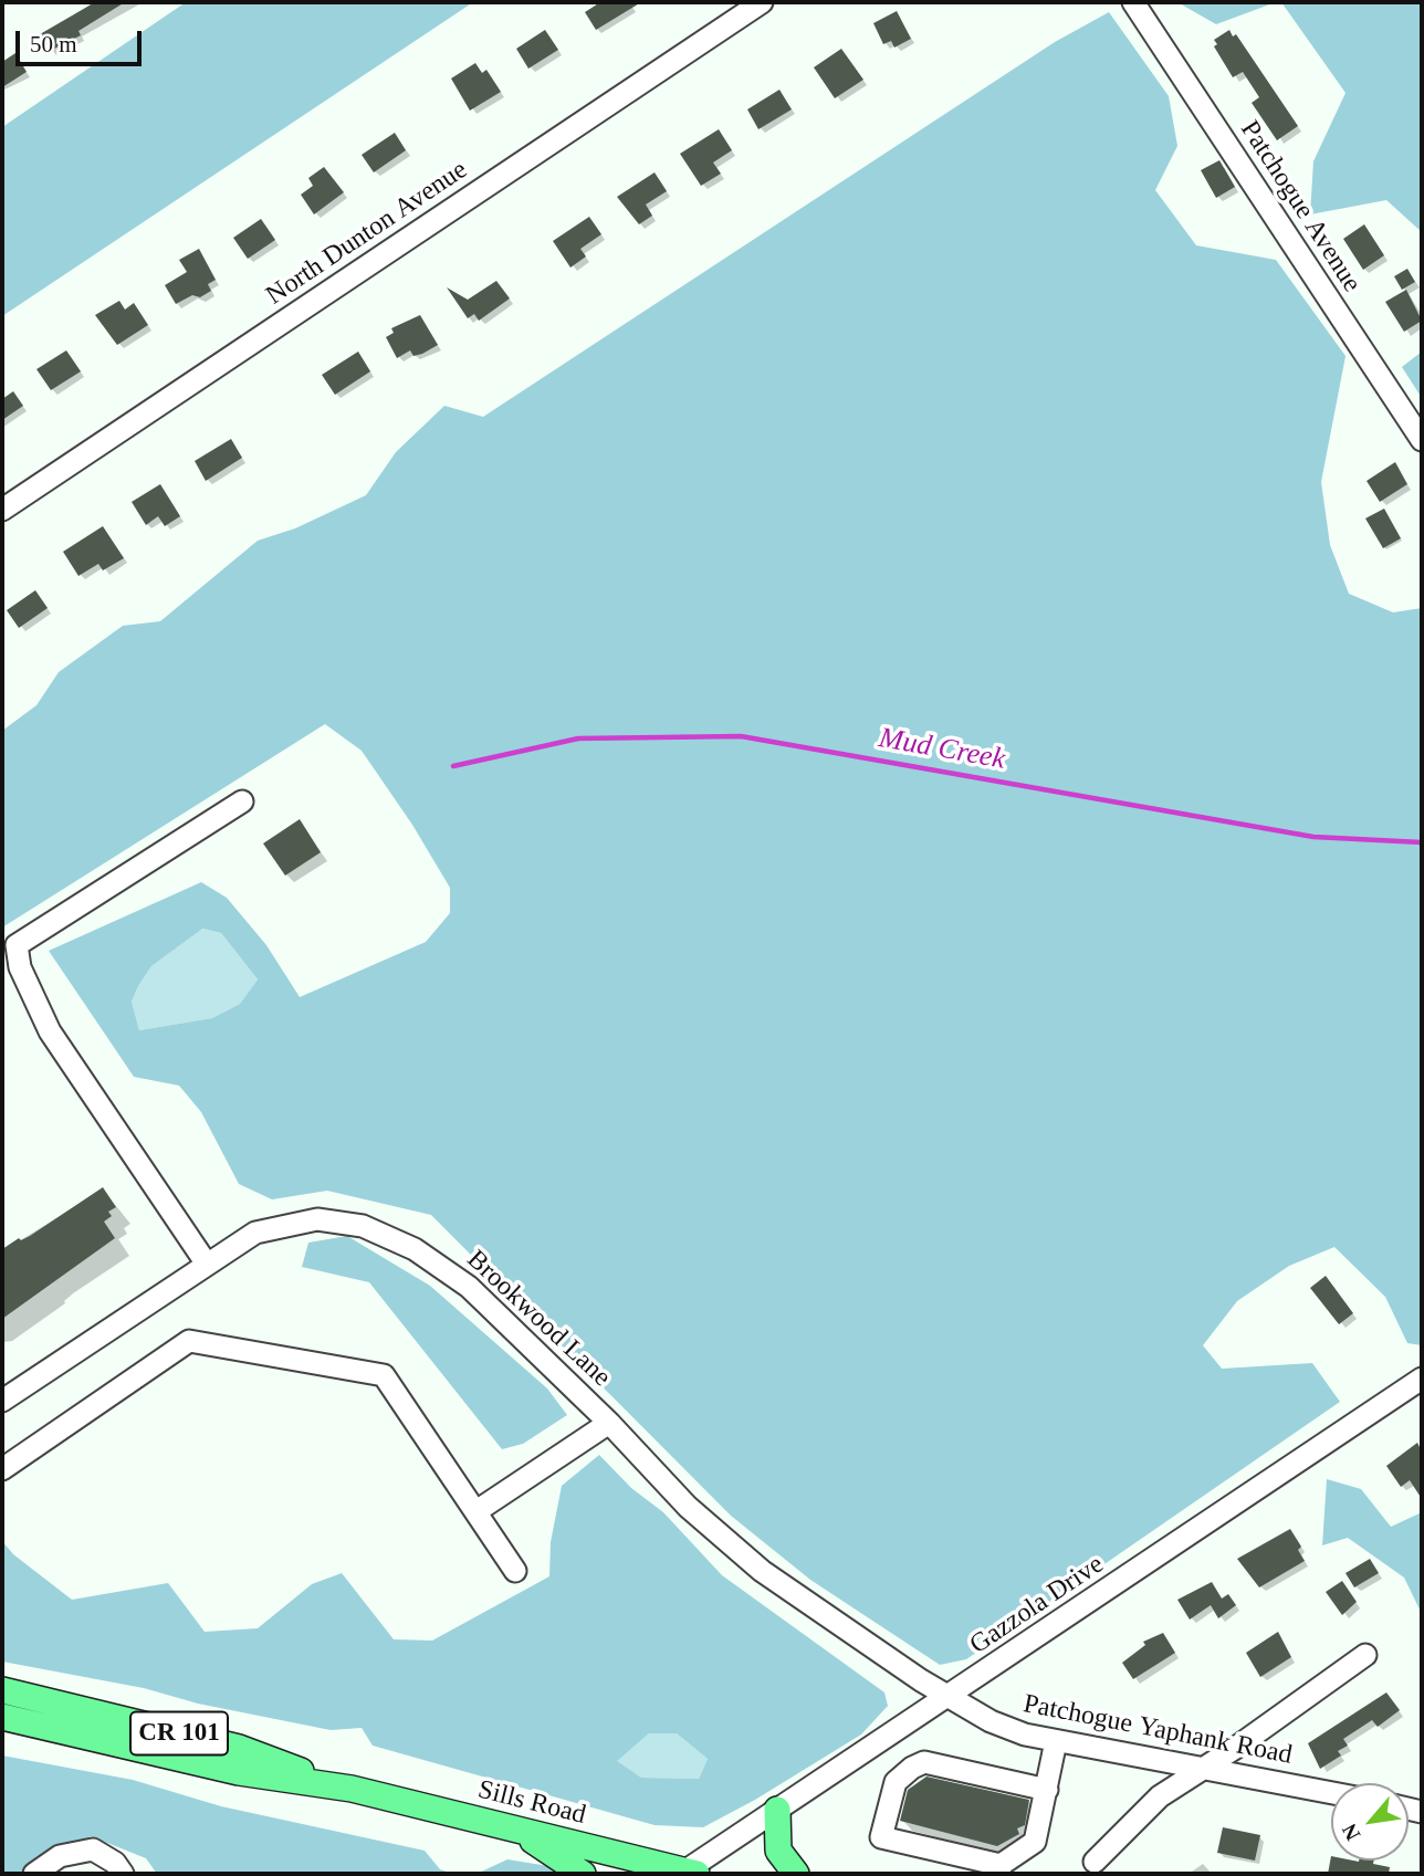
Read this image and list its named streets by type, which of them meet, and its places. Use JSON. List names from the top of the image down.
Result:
{
  "streets": {
    "main road": ["CR 101", "Sills Road"],
    "street": [
      "Patchogue Avenue",
      "North Dunton Avenue",
      "Brookwood Lane",
      "Gazzola Drive",
      "Patchogue Yaphank Road"
    ]
  },
  "crossings": [
    ["Brookwood Lane", "Gazzola Drive"],
    ["Brookwood Lane", "Patchogue Yaphank Road"],
    ["Gazzola Drive", "Patchogue Yaphank Road"],
    ["Gazzola Drive", "Sills Road"]
  ],
  "water": ["Mud Creek"],
  "scale_bar": "50 m",
  "north": "bottom left"
}
